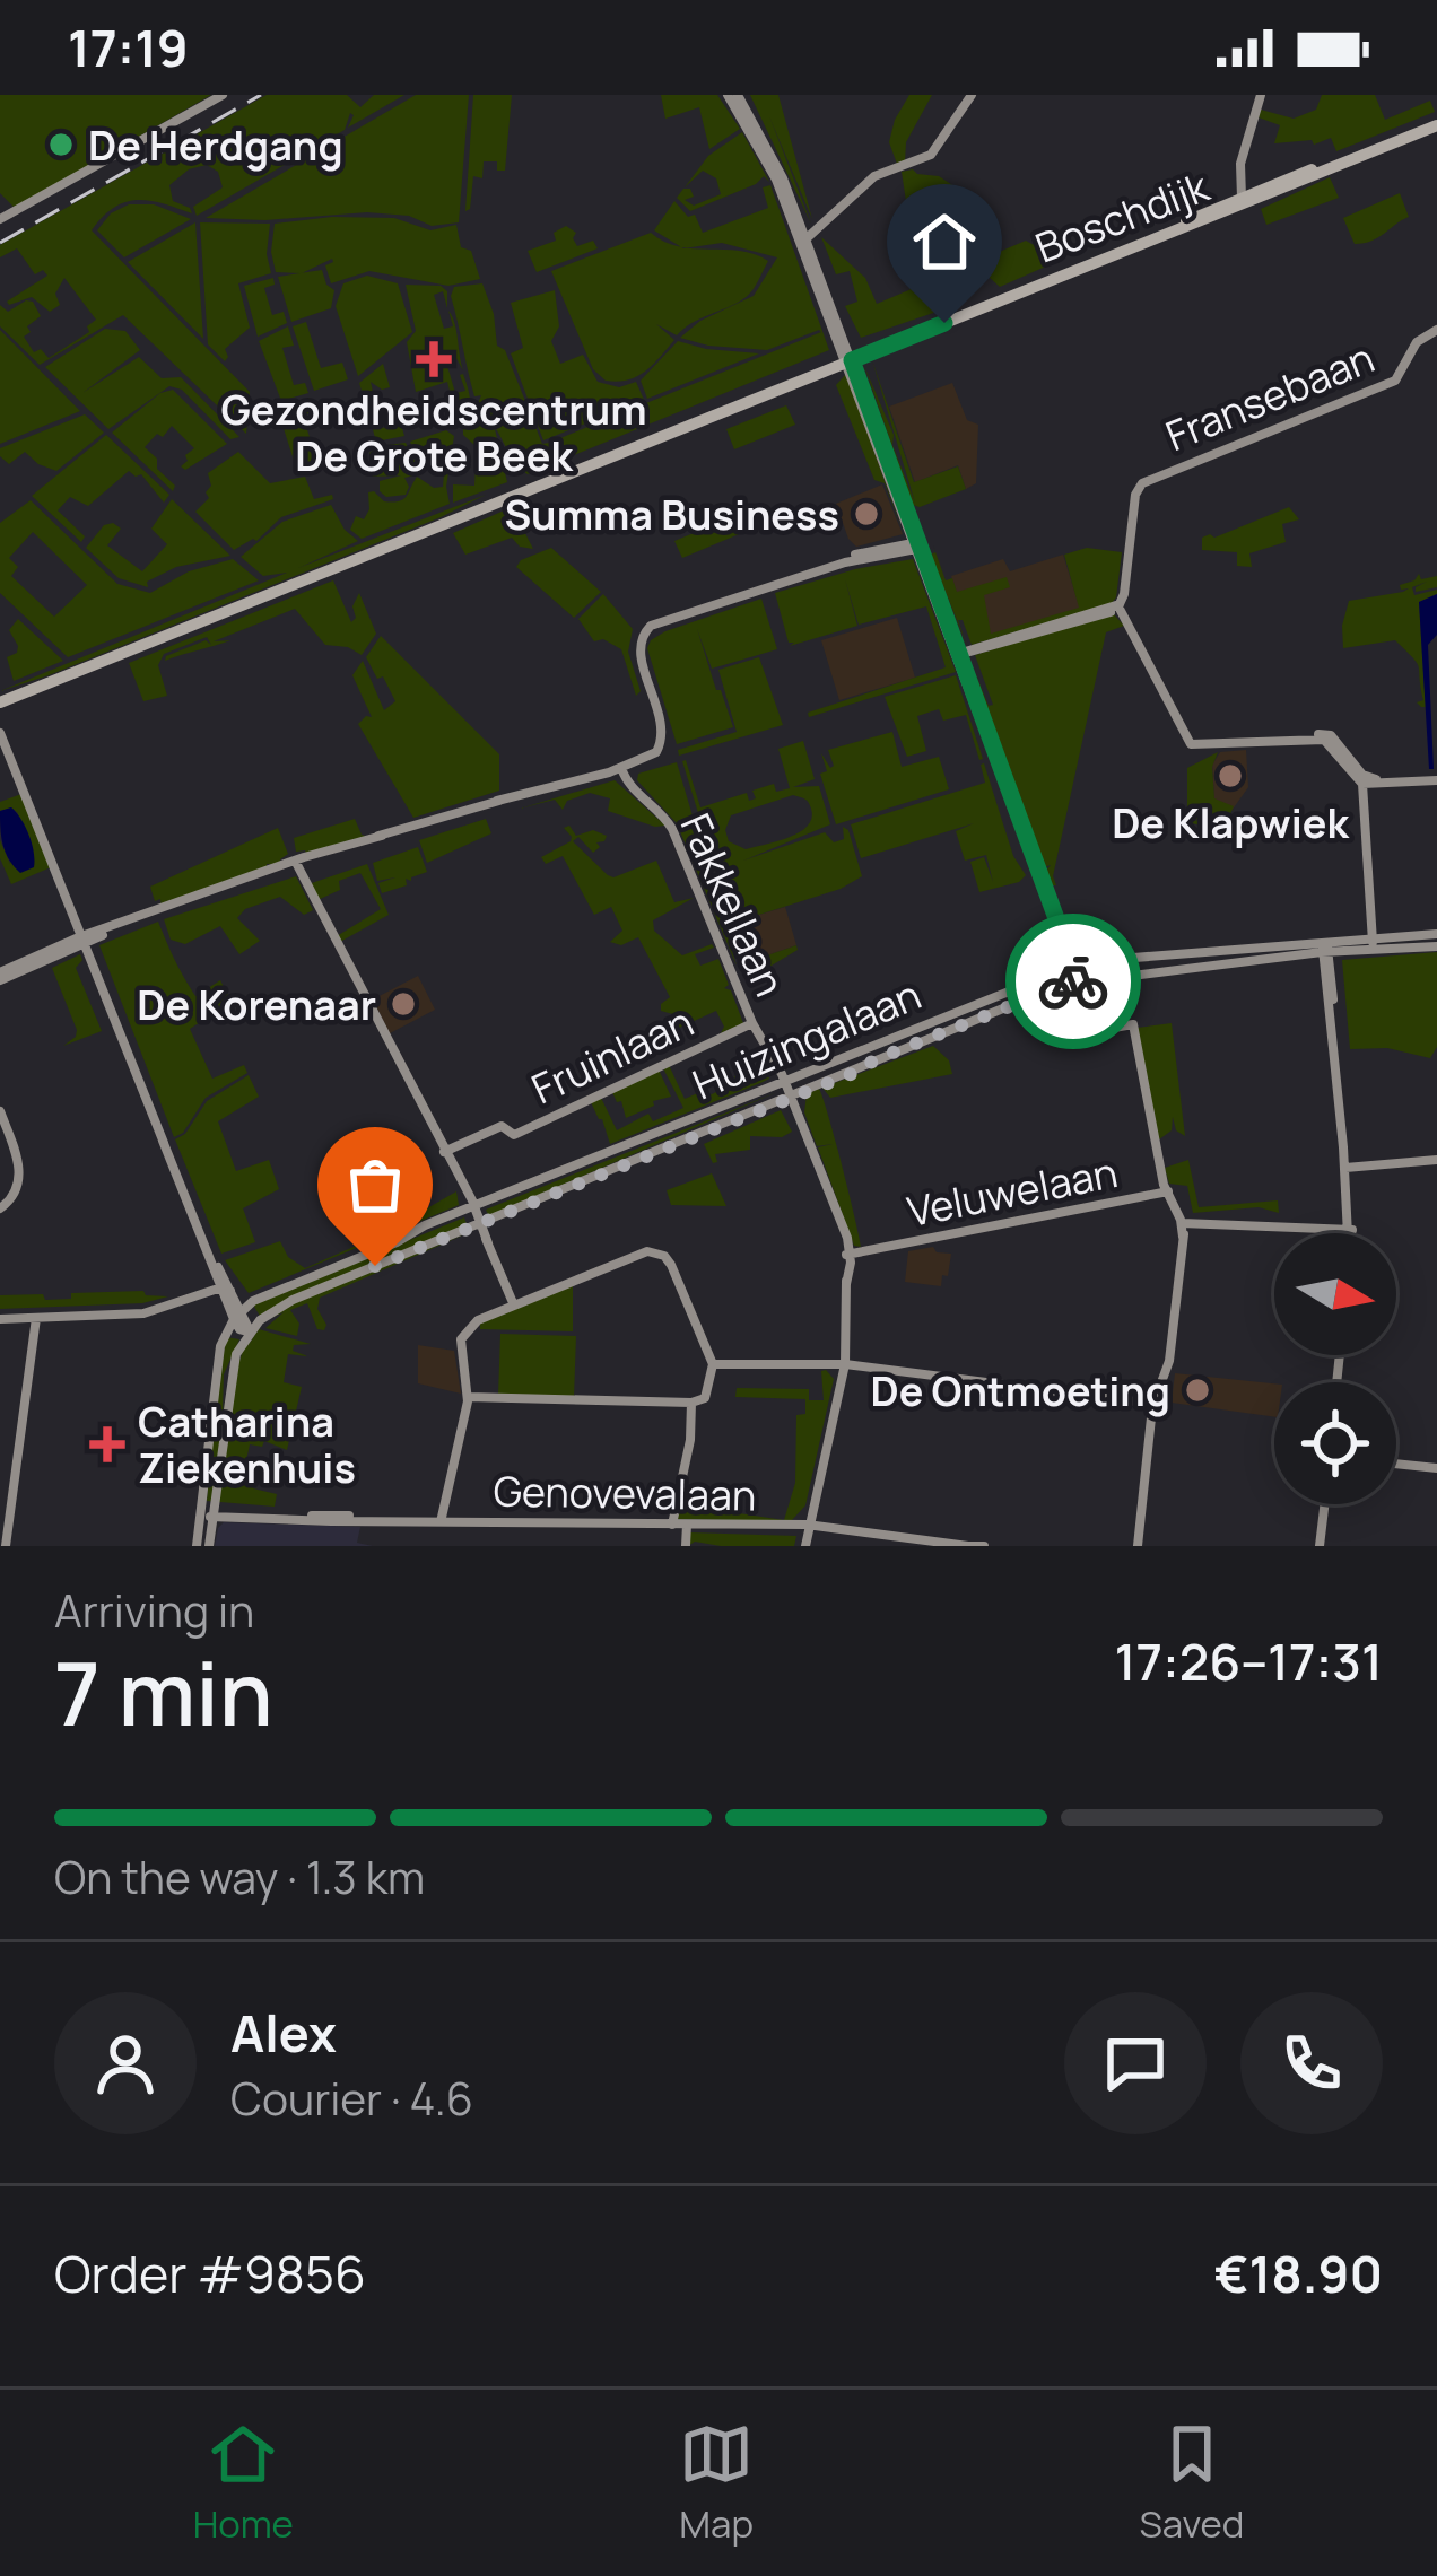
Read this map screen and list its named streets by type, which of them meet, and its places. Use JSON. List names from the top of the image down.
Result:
{
  "streets": {
    "main road": ["Boschdijk"],
    "street": [
      "Fransebaan",
      "Fakkellaan",
      "Huizingalaan",
      "Fruinlaan",
      "Veluwelaan",
      "Genovevalaan"
    ]
  },
  "crossings": [
    ["Fakkellaan", "Huizingalaan"],
    ["Fakkellaan", "Fruinlaan"],
    ["Fakkellaan", "Veluwelaan"],
    ["Fakkellaan", "Genovevalaan"]
  ],
  "places": {
    "other": [
      "De Herdgang",
      "Summa Business",
      "De Klapwiek",
      "De Korenaar",
      "De Ontmoeting"
    ],
    "health": ["Gezondheidscentrum De Grote Beek", "Catharina Ziekenhuis"]
  },
  "north": "right",
  "page": {
    "status": "17:19",
    "heading": ["7 min", "Arriving in", "17:26–17:31"],
    "panel": [
      "Alex",
      "Courier · 4.6",
      "Order #9856",
      "€18.90"
    ],
    "bar": "On the way · 1.3 km",
    "tabs": ["Home", "Map", "Saved"]
  }
}
